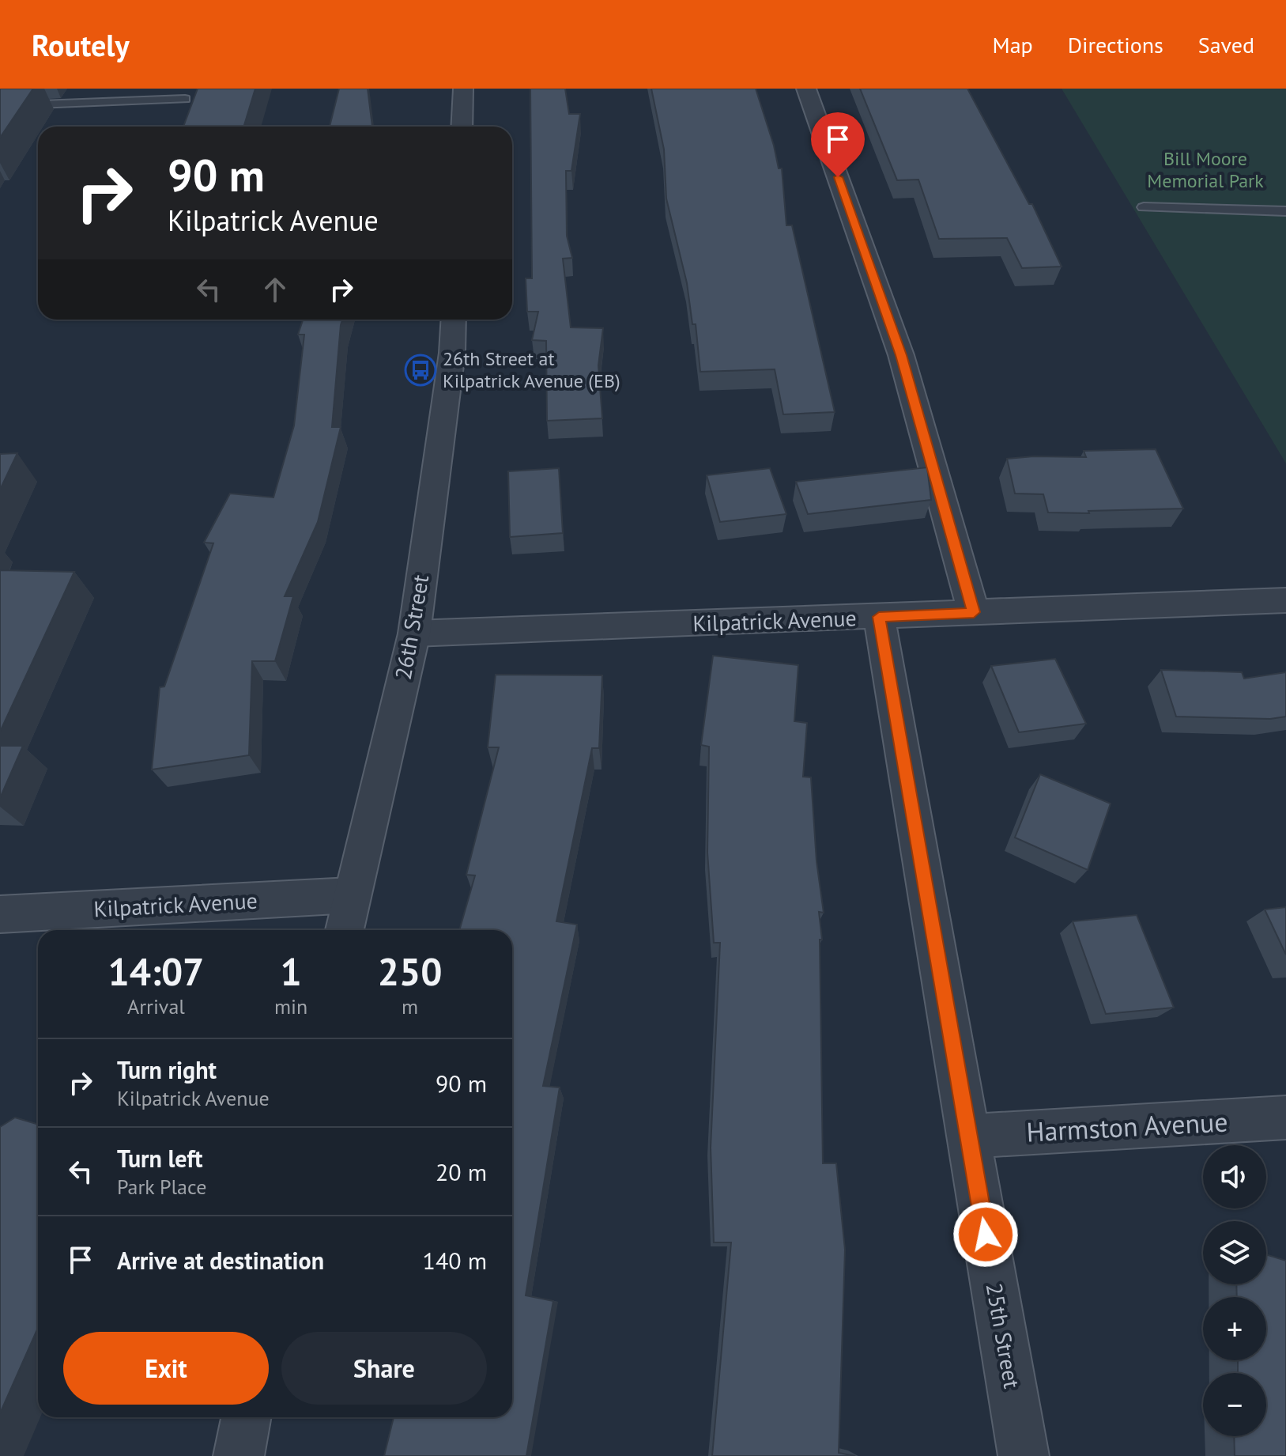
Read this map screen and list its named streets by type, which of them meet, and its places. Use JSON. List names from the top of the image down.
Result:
{
  "streets": {
    "street": [
      "Kilpatrick Avenue",
      "26th Street",
      "Harmston Avenue",
      "25th Street"
    ]
  },
  "crossings": [
    ["Kilpatrick Avenue", "26th Street"],
    ["Kilpatrick Avenue", "25th Street"],
    ["Harmston Avenue", "25th Street"]
  ],
  "parks": ["Bill Moore Memorial Park"],
  "places": {
    "bus stop": ["26th Street at Kilpatrick Avenue (EB)"]
  },
  "page": {
    "header": "Routely",
    "nav": ["Map", "Directions", "Saved"],
    "turn": ["90 m", "Kilpatrick Avenue"],
    "eta": [
      "14:07",
      "Arrival",
      "1",
      "min",
      "250",
      "m"
    ],
    "list": [
      {
        "name": "Turn right",
        "note": "Kilpatrick Avenue",
        "value": "90 m"
      },
      {
        "name": "Turn left",
        "note": "Park Place",
        "value": "20 m"
      },
      {
        "name": "Arrive at destination",
        "value": "140 m"
      }
    ],
    "map_buttons": ["+", "−"],
    "buttons": ["Exit", "Share"]
  }
}
